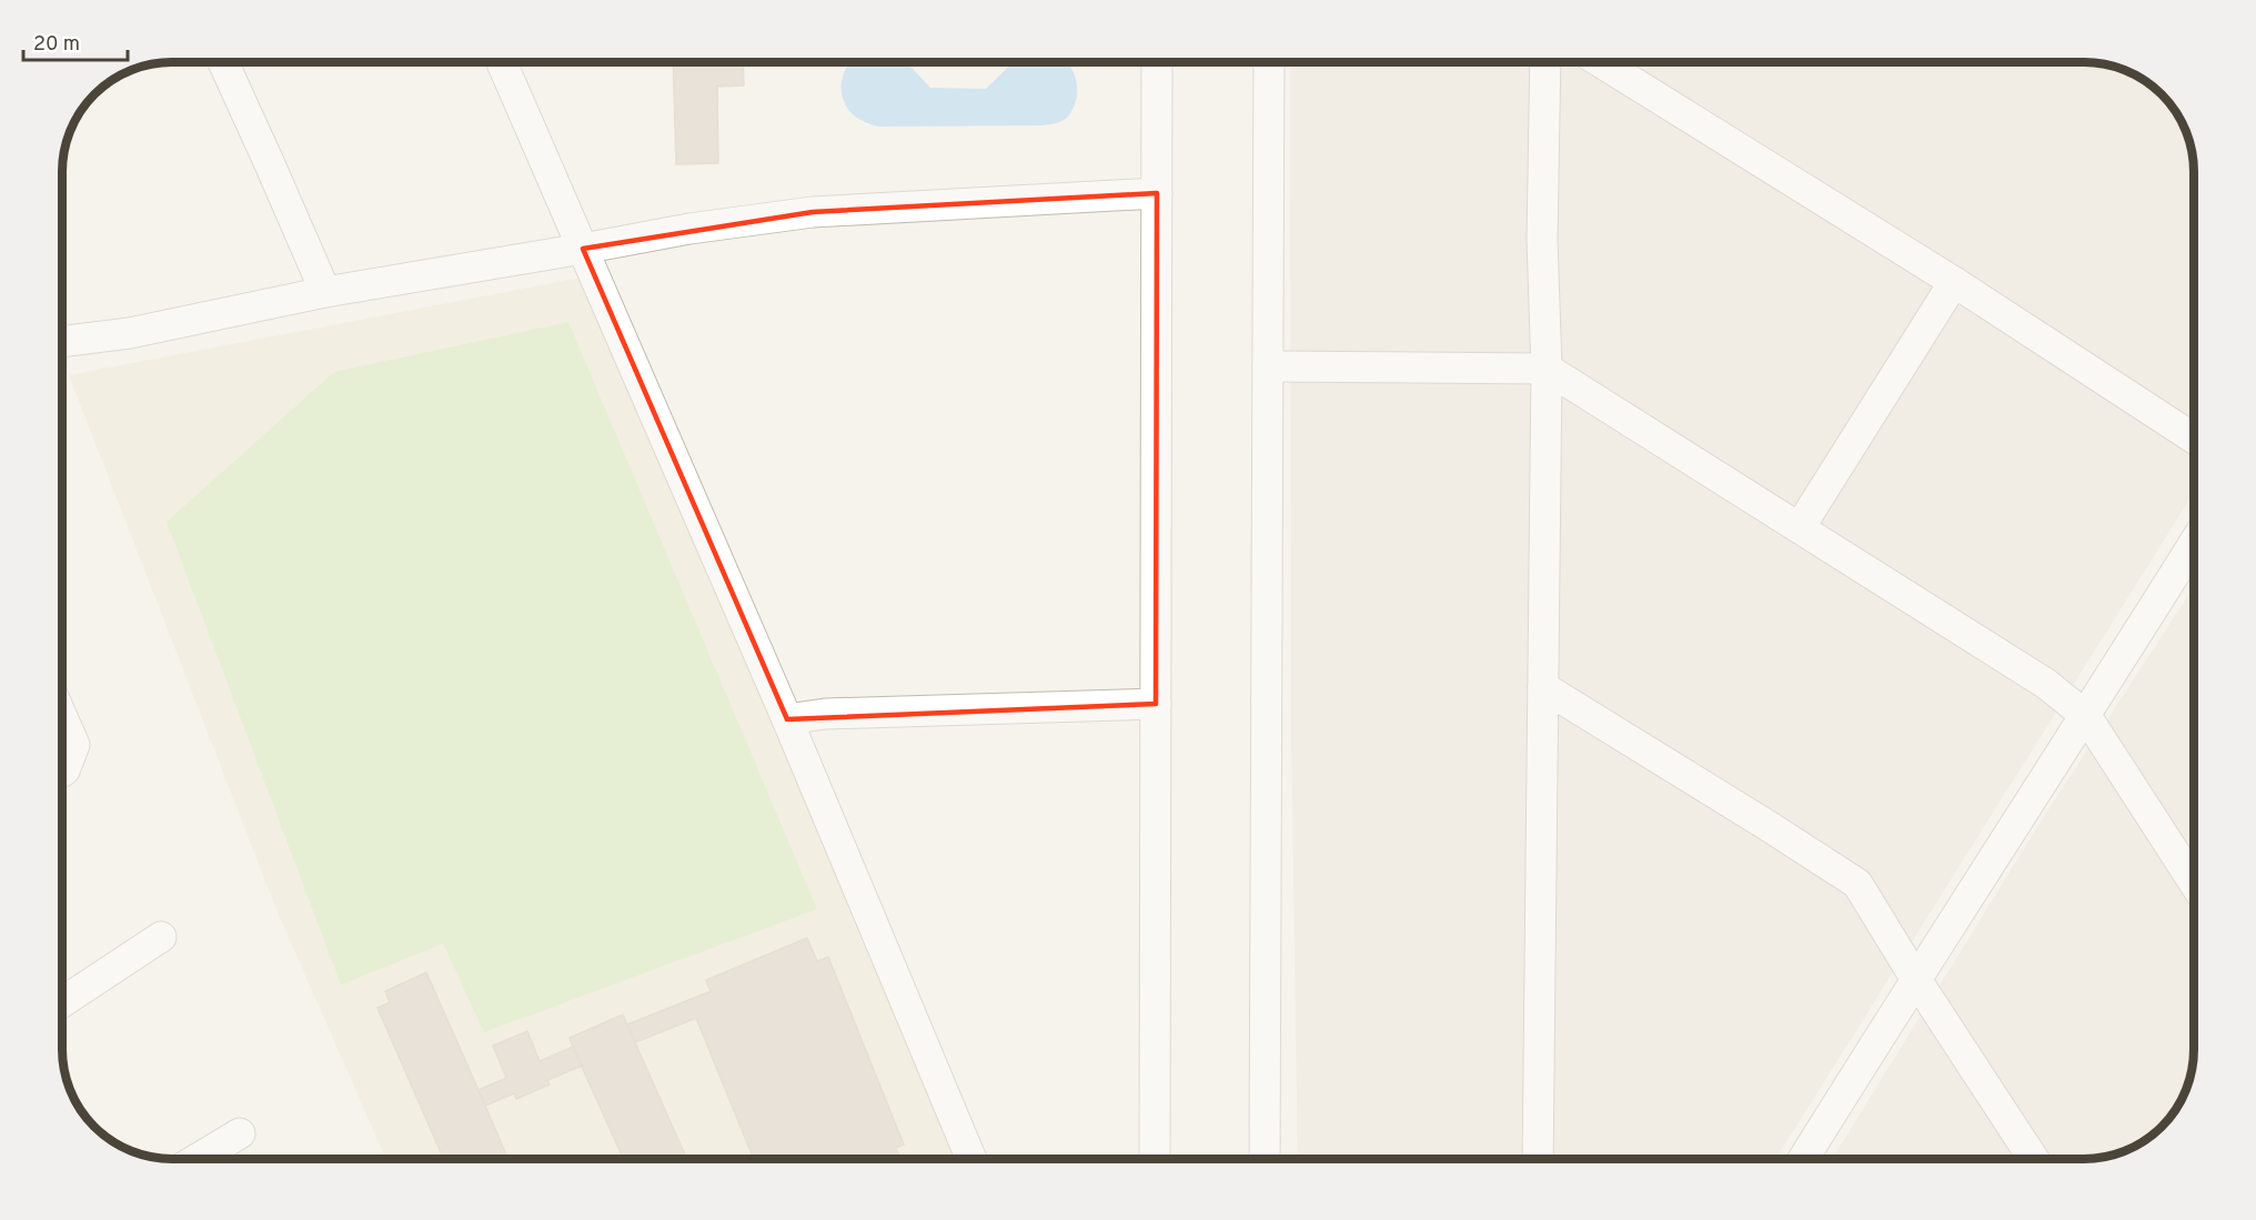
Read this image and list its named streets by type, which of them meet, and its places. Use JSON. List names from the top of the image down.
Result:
{
  "scale_bar": "20 m"
}
